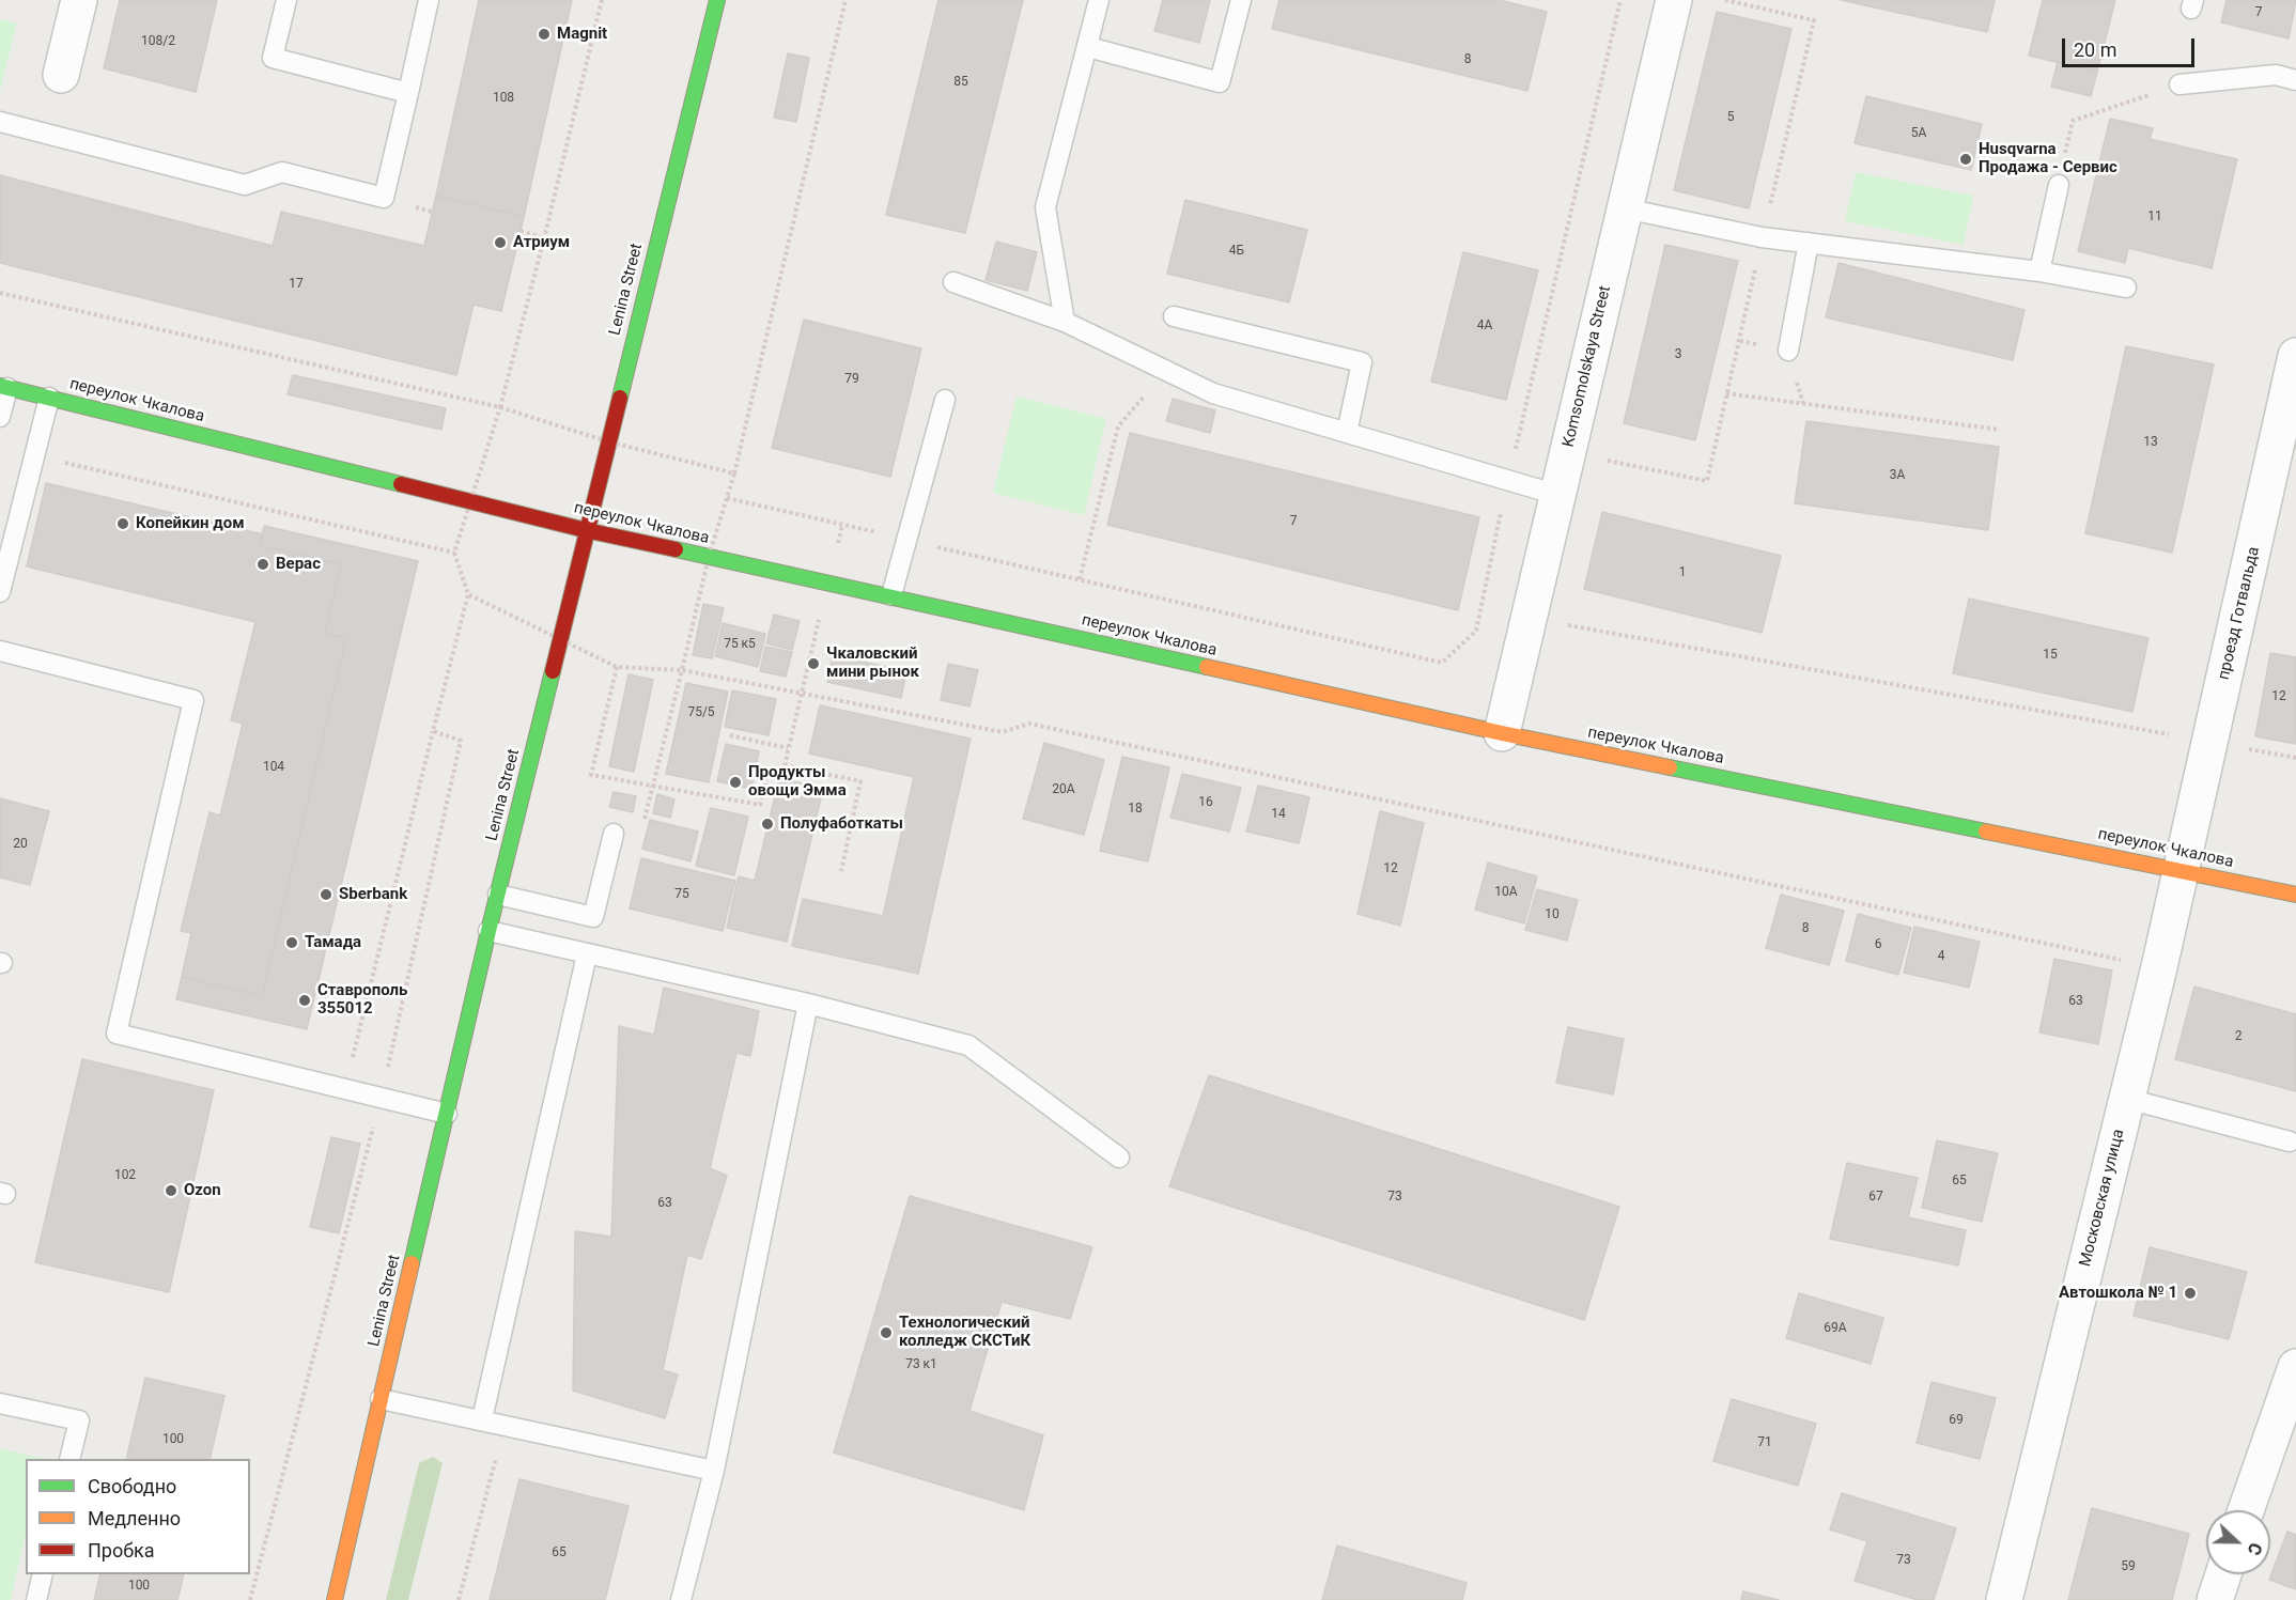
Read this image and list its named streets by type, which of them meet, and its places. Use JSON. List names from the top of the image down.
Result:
{
  "streets": {
    "street": [
      "Lenina Street",
      "Komsomolskaya Street",
      "переулок Чкалова",
      "проезд Готвальда",
      "Московская улица"
    ]
  },
  "crossings": [
    ["Lenina Street", "переулок Чкалова"],
    ["Komsomolskaya Street", "переулок Чкалова"],
    ["переулок Чкалова", "проезд Готвальда"],
    ["переулок Чкалова", "Московская улица"],
    ["проезд Готвальда", "Московская улица"]
  ],
  "places": [
    "Magnit",
    "Husqvarna Продажа - Сервис",
    "Атриум",
    "Копейкин дом",
    "Верас",
    "Чкаловский мини рынок",
    "Продукты овощи Эмма",
    "Полуфаботкаты",
    "Sberbank",
    "Тамада",
    "Ставрополь 355012",
    "Ozon",
    "Автошкола № 1",
    "Технологический колледж СКСТиК"
  ],
  "house_numbers": [
    "7",
    "108/2",
    "8",
    "85",
    "108",
    "5",
    "5А",
    "11",
    "4Б",
    "17",
    "4А",
    "3",
    "79",
    "13",
    "3А",
    "7",
    "1",
    "75 к5",
    "15",
    "12",
    "75/5",
    "104",
    "20А",
    "16",
    "18",
    "14",
    "20",
    "12",
    "10А",
    "75",
    "10",
    "8",
    "6",
    "4",
    "63",
    "2",
    "102",
    "65",
    "73",
    "67",
    "63",
    "69А",
    "73 к1",
    "69",
    "100",
    "71",
    "65",
    "73",
    "59",
    "100"
  ],
  "legend": ["Свободно", "Медленно", "Пробка"],
  "scale_bar": "20 m",
  "north": "right"
}
